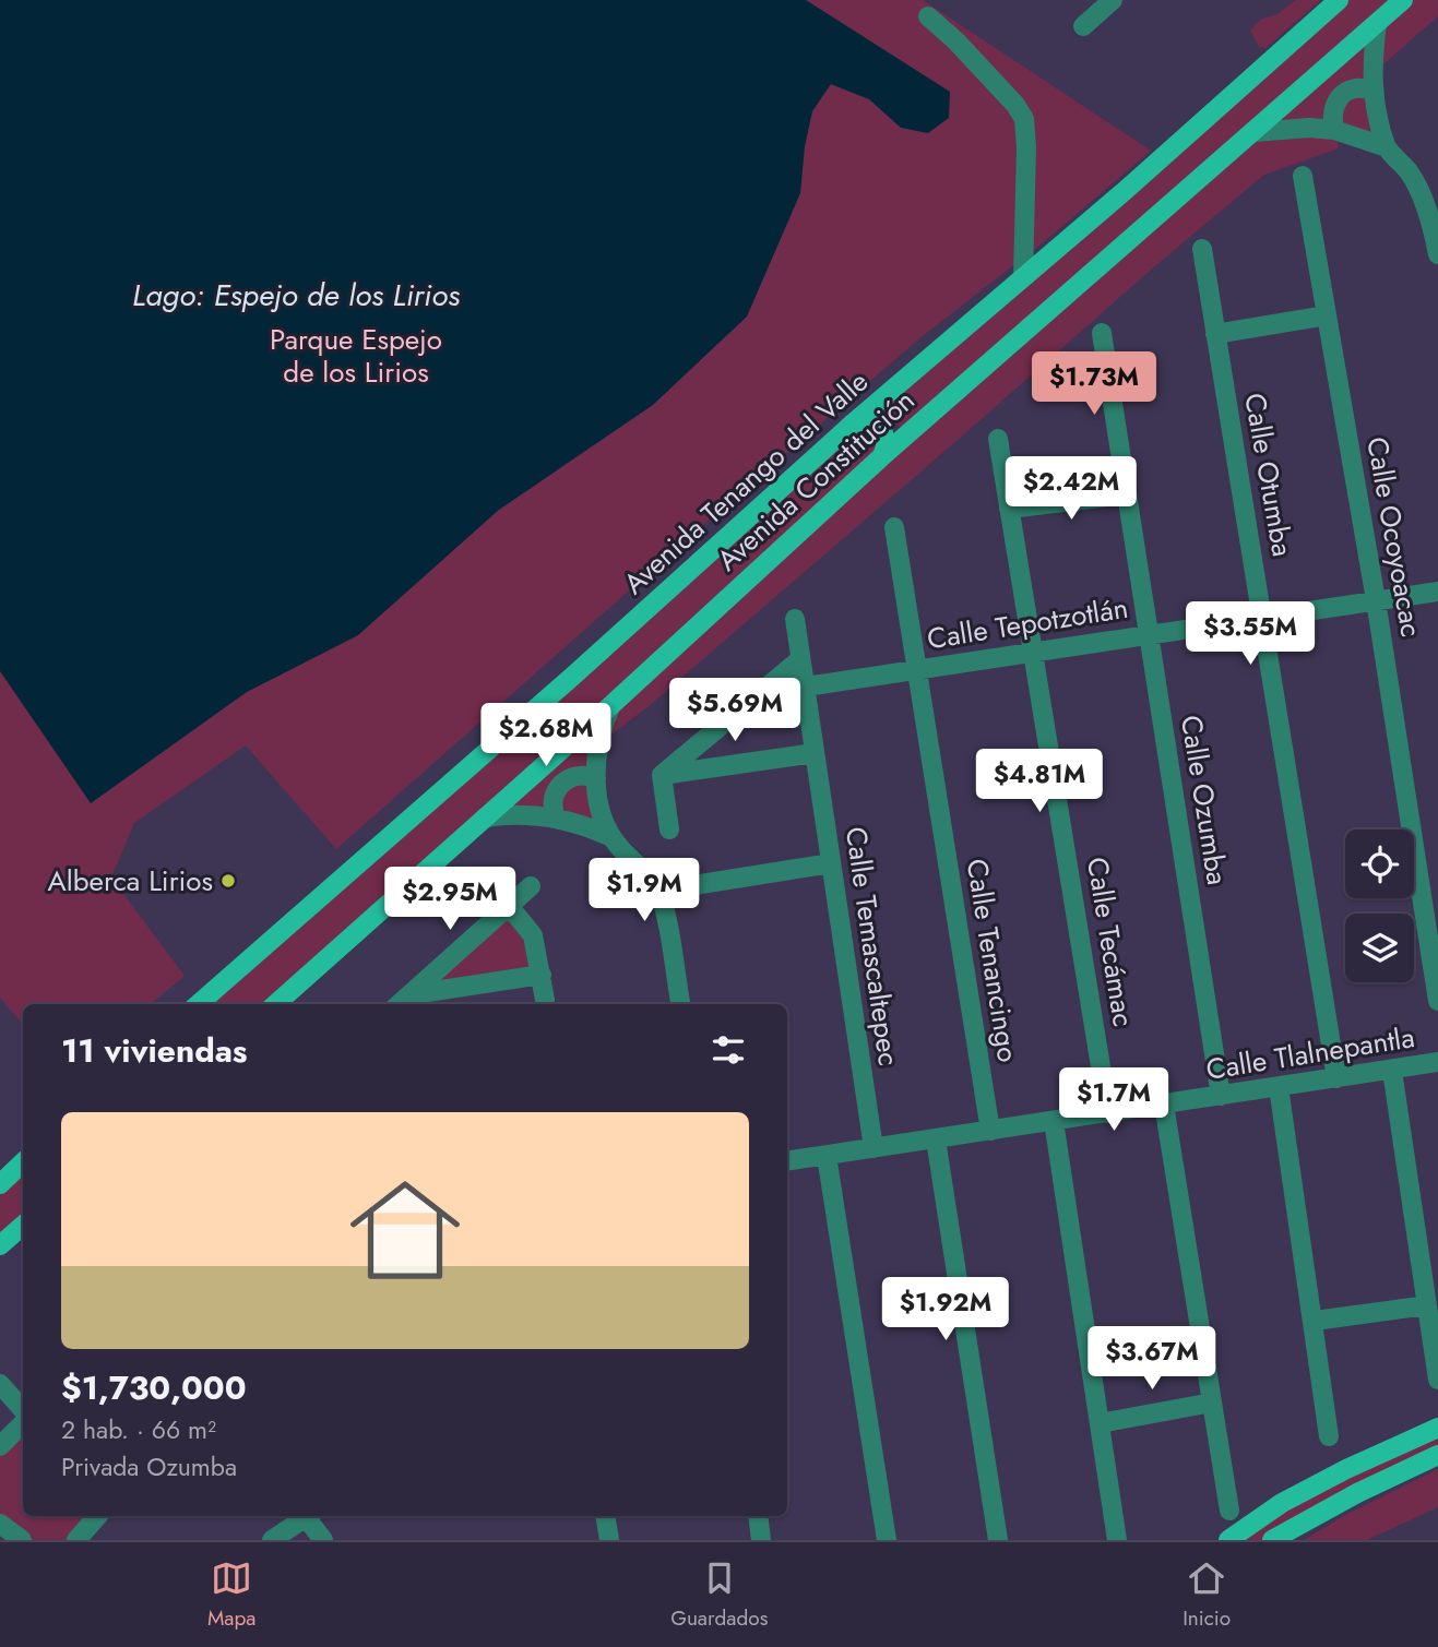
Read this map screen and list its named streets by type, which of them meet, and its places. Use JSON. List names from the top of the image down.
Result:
{
  "streets": {
    "main road": ["Avenida Constitución", "Avenida Tenango del Valle"],
    "street": [
      "Calle Otumba",
      "Calle Ocoyoacac",
      "Calle Tepotzotlán",
      "Calle Ozumba",
      "Calle Tecámac",
      "Calle Temascaltepec",
      "Calle Tenancingo",
      "Calle Tlalnepantla"
    ]
  },
  "crossings": [
    ["Calle Otumba", "Calle Tepotzotlán"],
    ["Calle Otumba", "Calle Tlalnepantla"],
    ["Calle Ocoyoacac", "Calle Tepotzotlán"],
    ["Calle Tepotzotlán", "Calle Ozumba"],
    ["Calle Tepotzotlán", "Calle Tecámac"],
    ["Calle Tepotzotlán", "Calle Temascaltepec"],
    ["Calle Tepotzotlán", "Calle Tenancingo"],
    ["Calle Ozumba", "Calle Tlalnepantla"],
    ["Calle Tecámac", "Calle Tlalnepantla"],
    ["Calle Temascaltepec", "Calle Tlalnepantla"],
    ["Calle Tenancingo", "Calle Tlalnepantla"]
  ],
  "water": ["Lago: Espejo de los Lirios"],
  "parks": ["Parque Espejo de los Lirios"],
  "places": ["Alberca Lirios"],
  "page": {
    "price": [
      "$1.73M",
      "$2.42M",
      "$3.55M",
      "$5.69M",
      "$2.68M",
      "$4.81M",
      "$1.9M",
      "$2.95M",
      "$1.7M",
      "$1.92M",
      "$3.67M"
    ],
    "heading": "11 viviendas",
    "list": [
      {
        "name": "$1,730,000",
        "note": "2 hab. · 66 m² · Privada Ozumba"
      }
    ],
    "tabs": ["Mapa", "Guardados", "Inicio"]
  }
}
